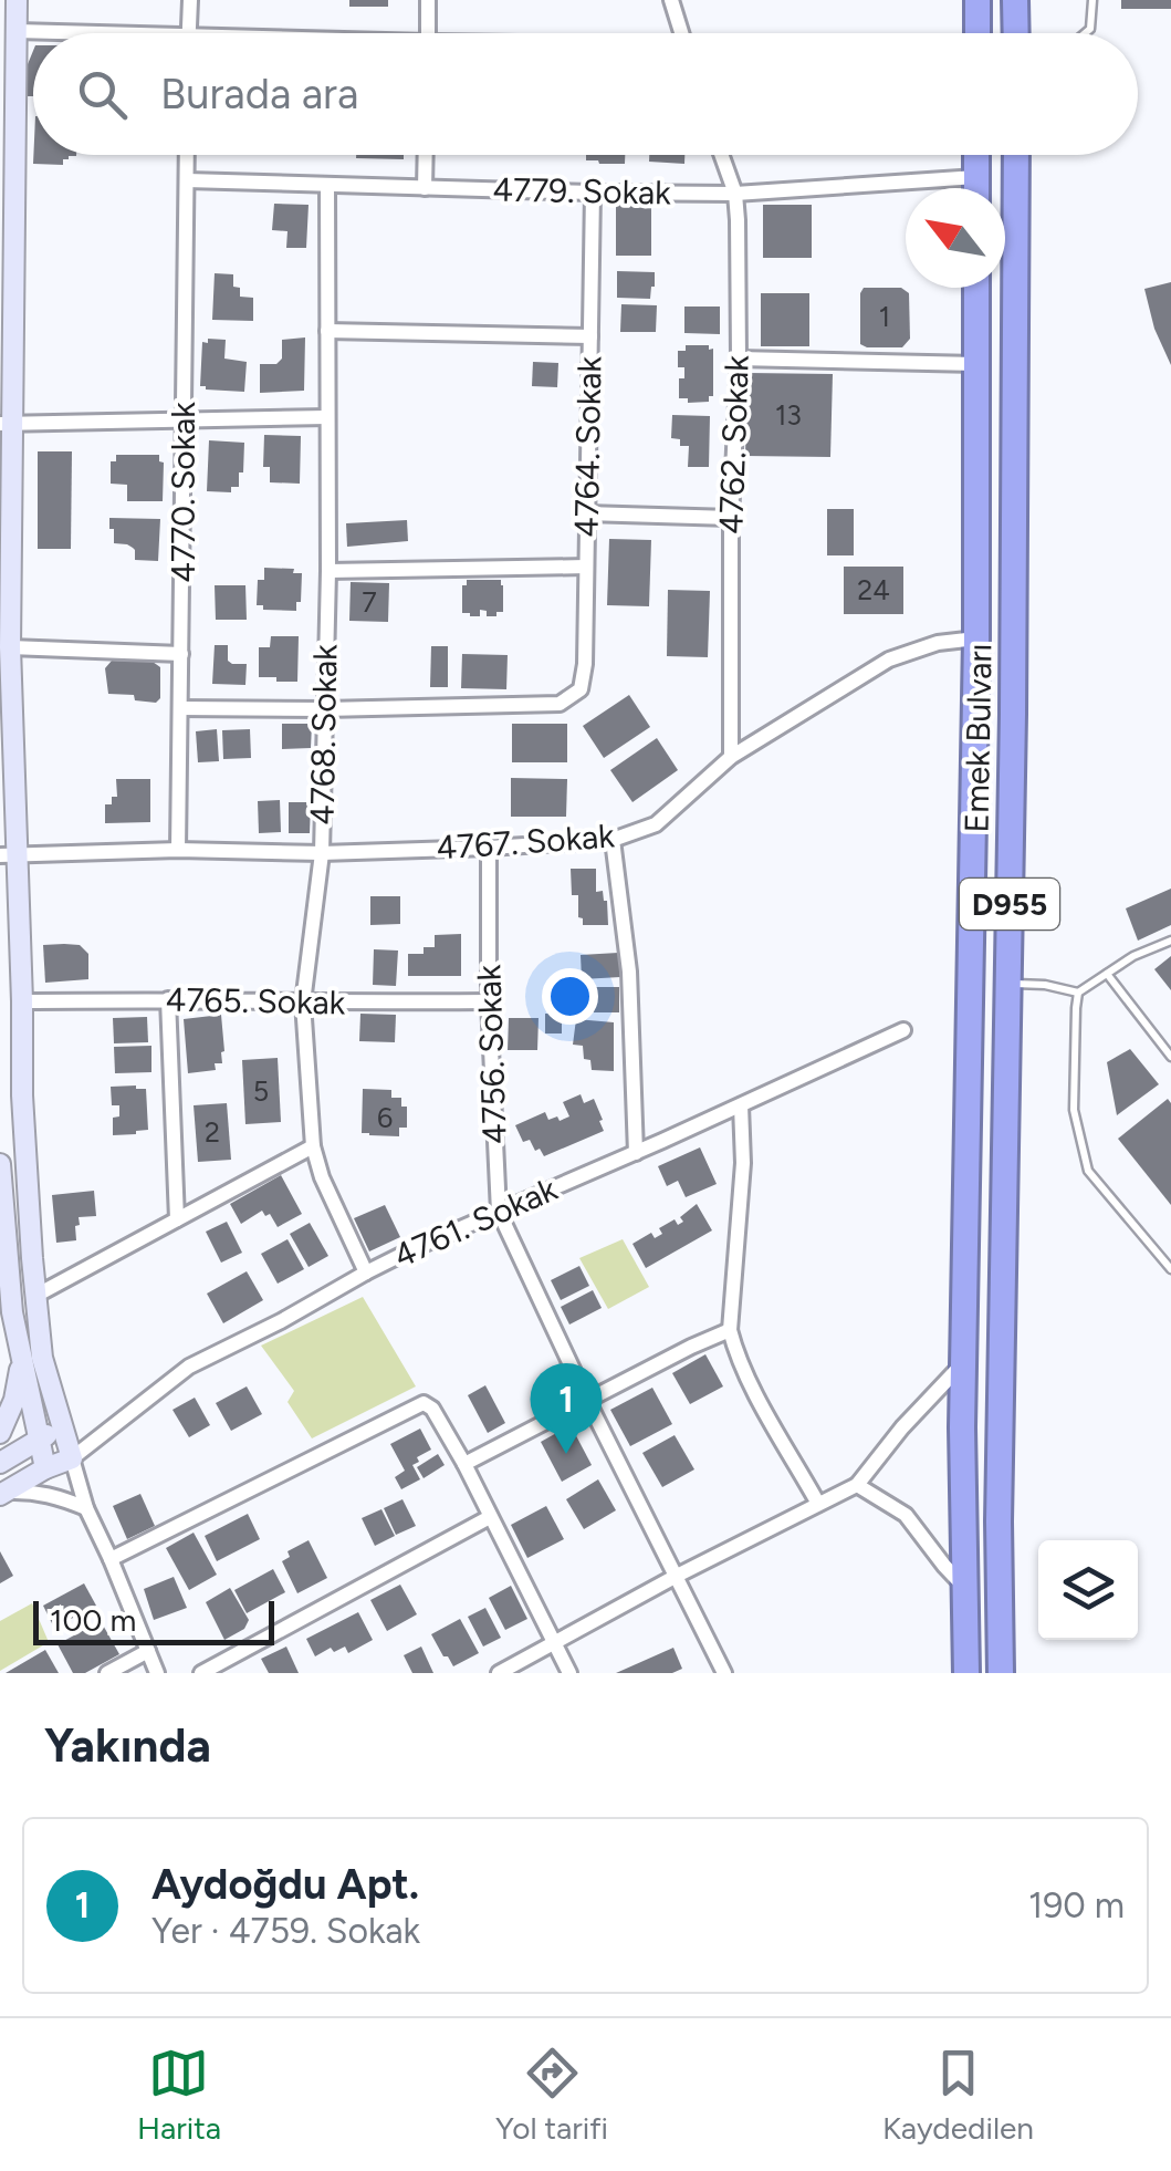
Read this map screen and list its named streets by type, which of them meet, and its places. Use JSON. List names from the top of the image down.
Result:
{
  "streets": {
    "highway": ["Emek Bulvarı", "D955"],
    "street": [
      "4779. Sokak",
      "4762. Sokak",
      "4764. Sokak",
      "4770. Sokak",
      "4768. Sokak",
      "4767. Sokak",
      "4765. Sokak",
      "4756. Sokak",
      "4761. Sokak"
    ]
  },
  "crossings": [
    ["4779. Sokak", "4762. Sokak"],
    ["4779. Sokak", "4764. Sokak"],
    ["4779. Sokak", "4770. Sokak"],
    ["4779. Sokak", "4768. Sokak"],
    ["4762. Sokak", "4767. Sokak"],
    ["4764. Sokak", "4768. Sokak"],
    ["4770. Sokak", "4767. Sokak"],
    ["4768. Sokak", "4767. Sokak"],
    ["4768. Sokak", "4765. Sokak"],
    ["4768. Sokak", "4761. Sokak"],
    ["Emek Bulvarı", "4767. Sokak"],
    ["4767. Sokak", "4756. Sokak"],
    ["4765. Sokak", "4756. Sokak"],
    ["4756. Sokak", "4761. Sokak"]
  ],
  "house_numbers": [
    "1",
    "13",
    "24",
    "7",
    "5",
    "6",
    "2"
  ],
  "scale_bar": "100 m",
  "north": "top left",
  "page": {
    "search": "Burada ara",
    "pins": "1",
    "scale": "100 m",
    "heading": "Yakında",
    "list": [
      {
        "mark": "1",
        "name": "Aydoğdu Apt.",
        "note": "Yer · 4759. Sokak",
        "value": "190 m"
      }
    ],
    "nav": ["Harita", "Yol tarifi", "Kaydedilen"]
  }
}
